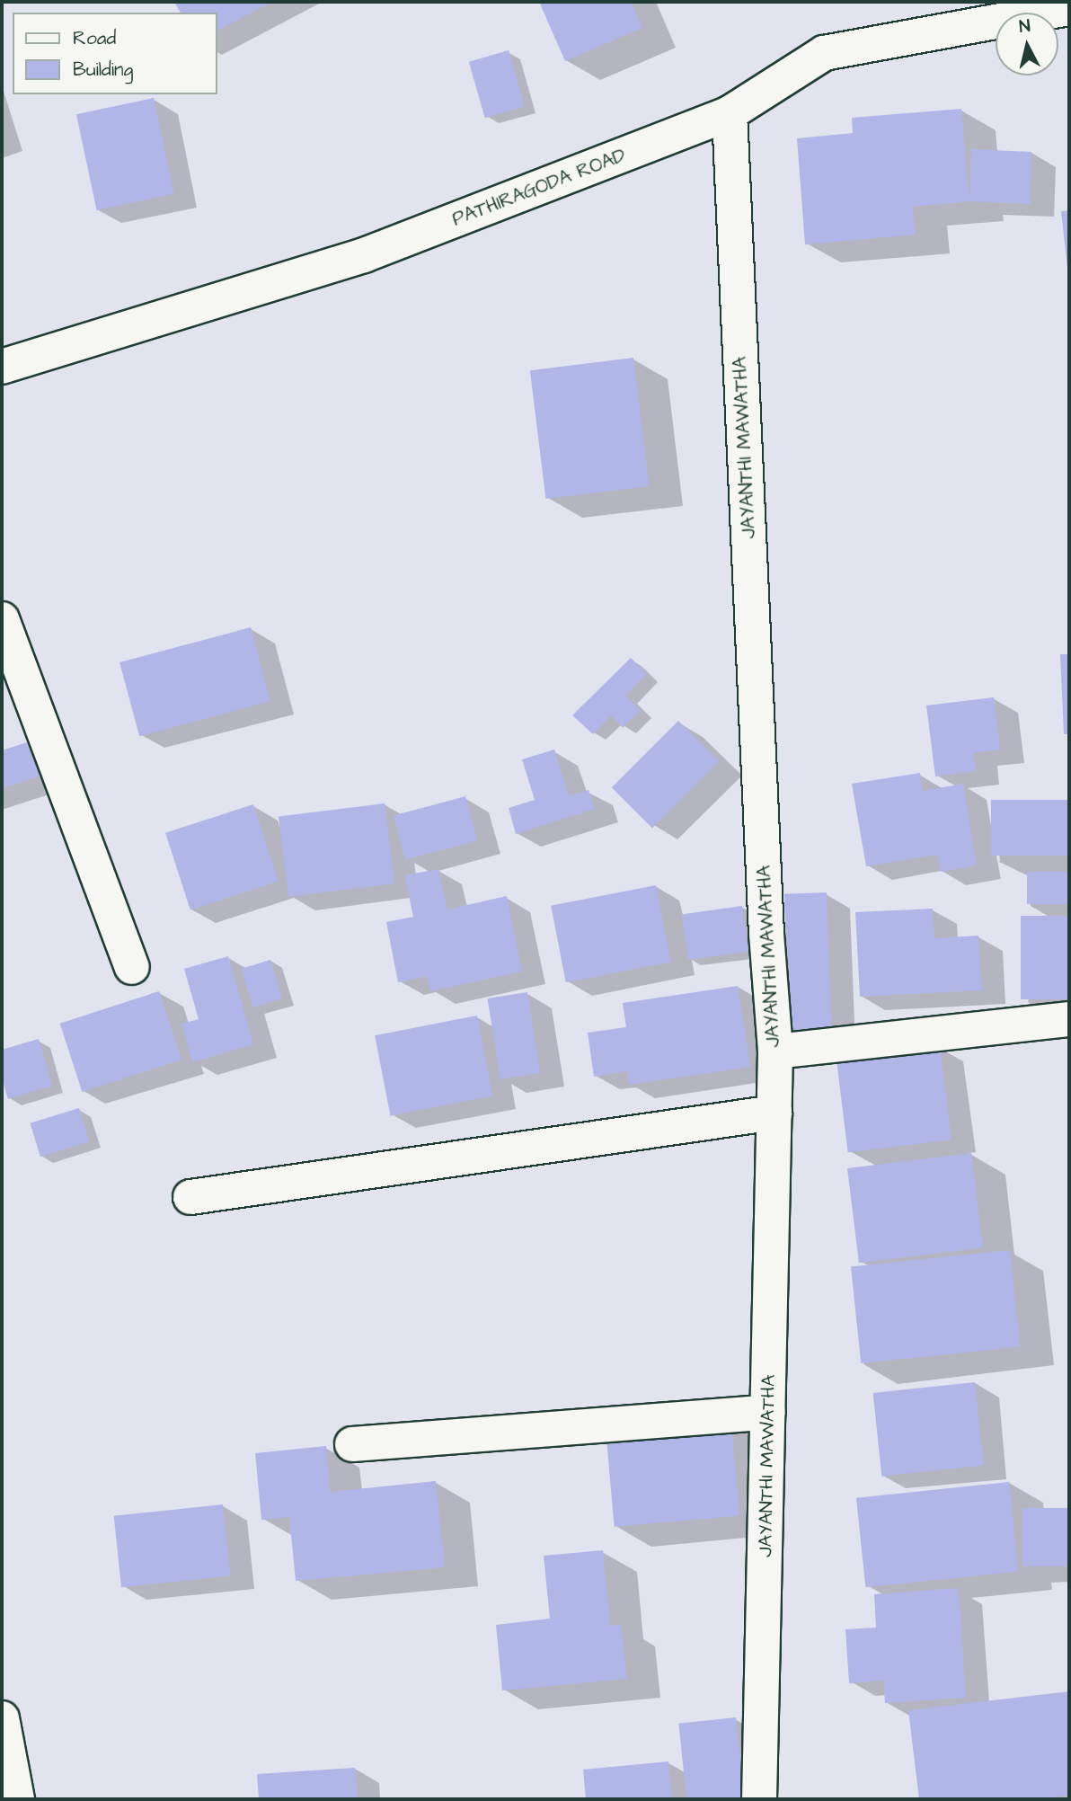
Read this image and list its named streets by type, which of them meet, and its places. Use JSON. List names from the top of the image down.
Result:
{
  "streets": {
    "street": ["PATHIRAGODA ROAD", "JAYANTHI MAWATHA"]
  },
  "crossings": [
    ["PATHIRAGODA ROAD", "JAYANTHI MAWATHA"]
  ],
  "legend": ["Road", "Building"],
  "north": "top"
}
